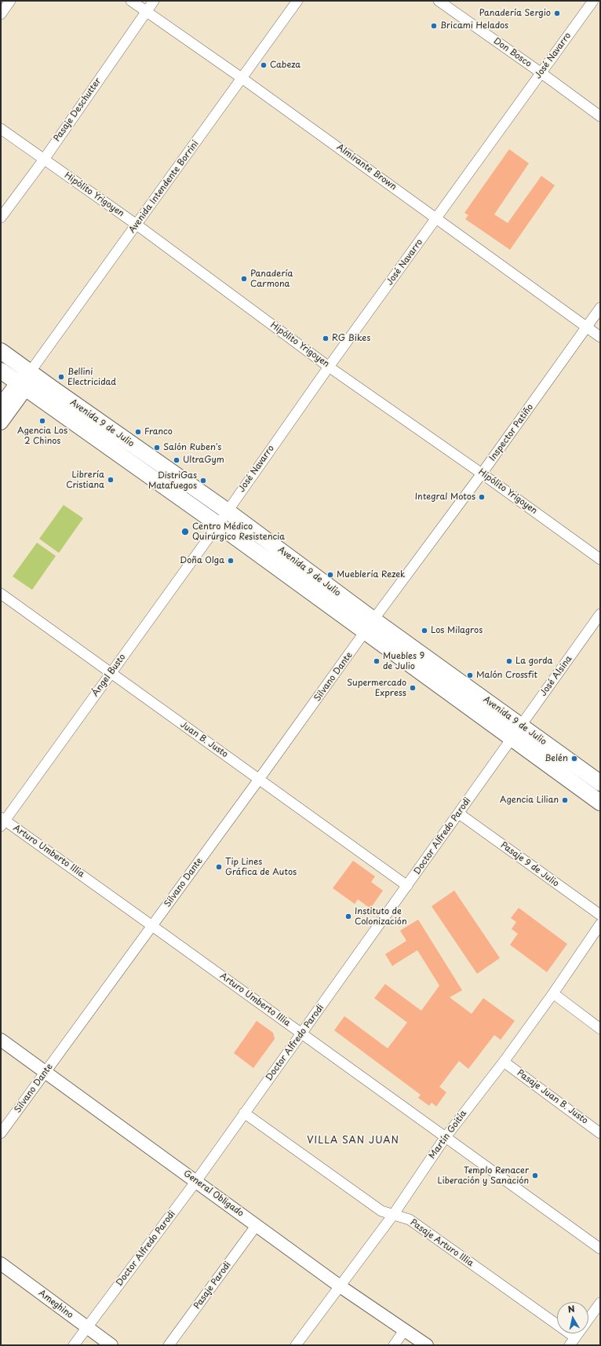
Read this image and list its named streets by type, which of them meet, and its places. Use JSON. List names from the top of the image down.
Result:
{
  "streets": {
    "main road": ["Avenida 9 de Julio"],
    "street": [
      "Don Bosco",
      "José Navarro",
      "Pasaje Deschutter",
      "Almirante Brown",
      "Avenida Intendente Borrini",
      "Hipólito Yrigoyen",
      "Inspector Patiño",
      "Ángel Busto",
      "José Alsina",
      "Silvano Dante",
      "Juan B. Justo",
      "Doctor Alfredo Parodi",
      "Arturo Umberto Illia",
      "Pasaje 9 de Julio",
      "Pasaje Juan B. Justo",
      "Martín Goitía",
      "General Obligado",
      "Pasaje Arturo Illia",
      "Pasaje Parodi",
      "Ameghino"
    ]
  },
  "crossings": [
    ["Don Bosco", "José Navarro"],
    ["José Navarro", "Almirante Brown"],
    ["José Navarro", "Hipólito Yrigoyen"],
    ["José Navarro", "Avenida 9 de Julio"],
    ["José Navarro", "Ángel Busto"],
    ["Pasaje Deschutter", "Almirante Brown"],
    ["Pasaje Deschutter", "Hipólito Yrigoyen"],
    ["Almirante Brown", "Avenida Intendente Borrini"],
    ["Almirante Brown", "Inspector Patiño"],
    ["Avenida Intendente Borrini", "Hipólito Yrigoyen"],
    ["Avenida Intendente Borrini", "Avenida 9 de Julio"],
    ["Hipólito Yrigoyen", "Inspector Patiño"],
    ["Avenida 9 de Julio", "Inspector Patiño"],
    ["Avenida 9 de Julio", "Ángel Busto"],
    ["Avenida 9 de Julio", "José Alsina"],
    ["Avenida 9 de Julio", "Silvano Dante"],
    ["Avenida 9 de Julio", "Doctor Alfredo Parodi"],
    ["Inspector Patiño", "Silvano Dante"],
    ["Ángel Busto", "Juan B. Justo"],
    ["Ángel Busto", "Arturo Umberto Illia"],
    ["José Alsina", "Doctor Alfredo Parodi"],
    ["Silvano Dante", "Juan B. Justo"],
    ["Silvano Dante", "Arturo Umberto Illia"],
    ["Silvano Dante", "General Obligado"],
    ["Juan B. Justo", "Doctor Alfredo Parodi"],
    ["Doctor Alfredo Parodi", "Arturo Umberto Illia"],
    ["Doctor Alfredo Parodi", "Pasaje 9 de Julio"],
    ["Doctor Alfredo Parodi", "General Obligado"],
    ["Doctor Alfredo Parodi", "Pasaje Arturo Illia"],
    ["Doctor Alfredo Parodi", "Ameghino"],
    ["Arturo Umberto Illia", "Martín Goitía"],
    ["Pasaje Juan B. Justo", "Martín Goitía"],
    ["Martín Goitía", "General Obligado"],
    ["Martín Goitía", "Pasaje Arturo Illia"],
    ["General Obligado", "Pasaje Parodi"]
  ],
  "districts": ["VILLA SAN JUAN"],
  "places": [
    "Panadería Sergio",
    "Bricami Helados",
    "Cabeza",
    "Panadería Carmona",
    "RG Bikes",
    "Bellini Electricidad",
    "Agencia Los 2 Chinos",
    "Franco",
    "Salón Ruben's",
    "UltraGym",
    "Librería Cristiana",
    "DistriGas Matafuegos",
    "Integral Motos",
    "Centro Médico Quirúrgico Resistencia",
    "Doña Olga",
    "Mueblería Rezek",
    "Los Milagros",
    "Muebles 9 de Julio",
    "La gorda",
    "Malón Crossfit",
    "Supermercado Express",
    "Belén",
    "Agencia Lilian",
    "Tip Lines Gráfica de Autos",
    "Instituto de Colonización",
    "Templo Renacer Liberación y Sanación"
  ],
  "north": "top"
}
